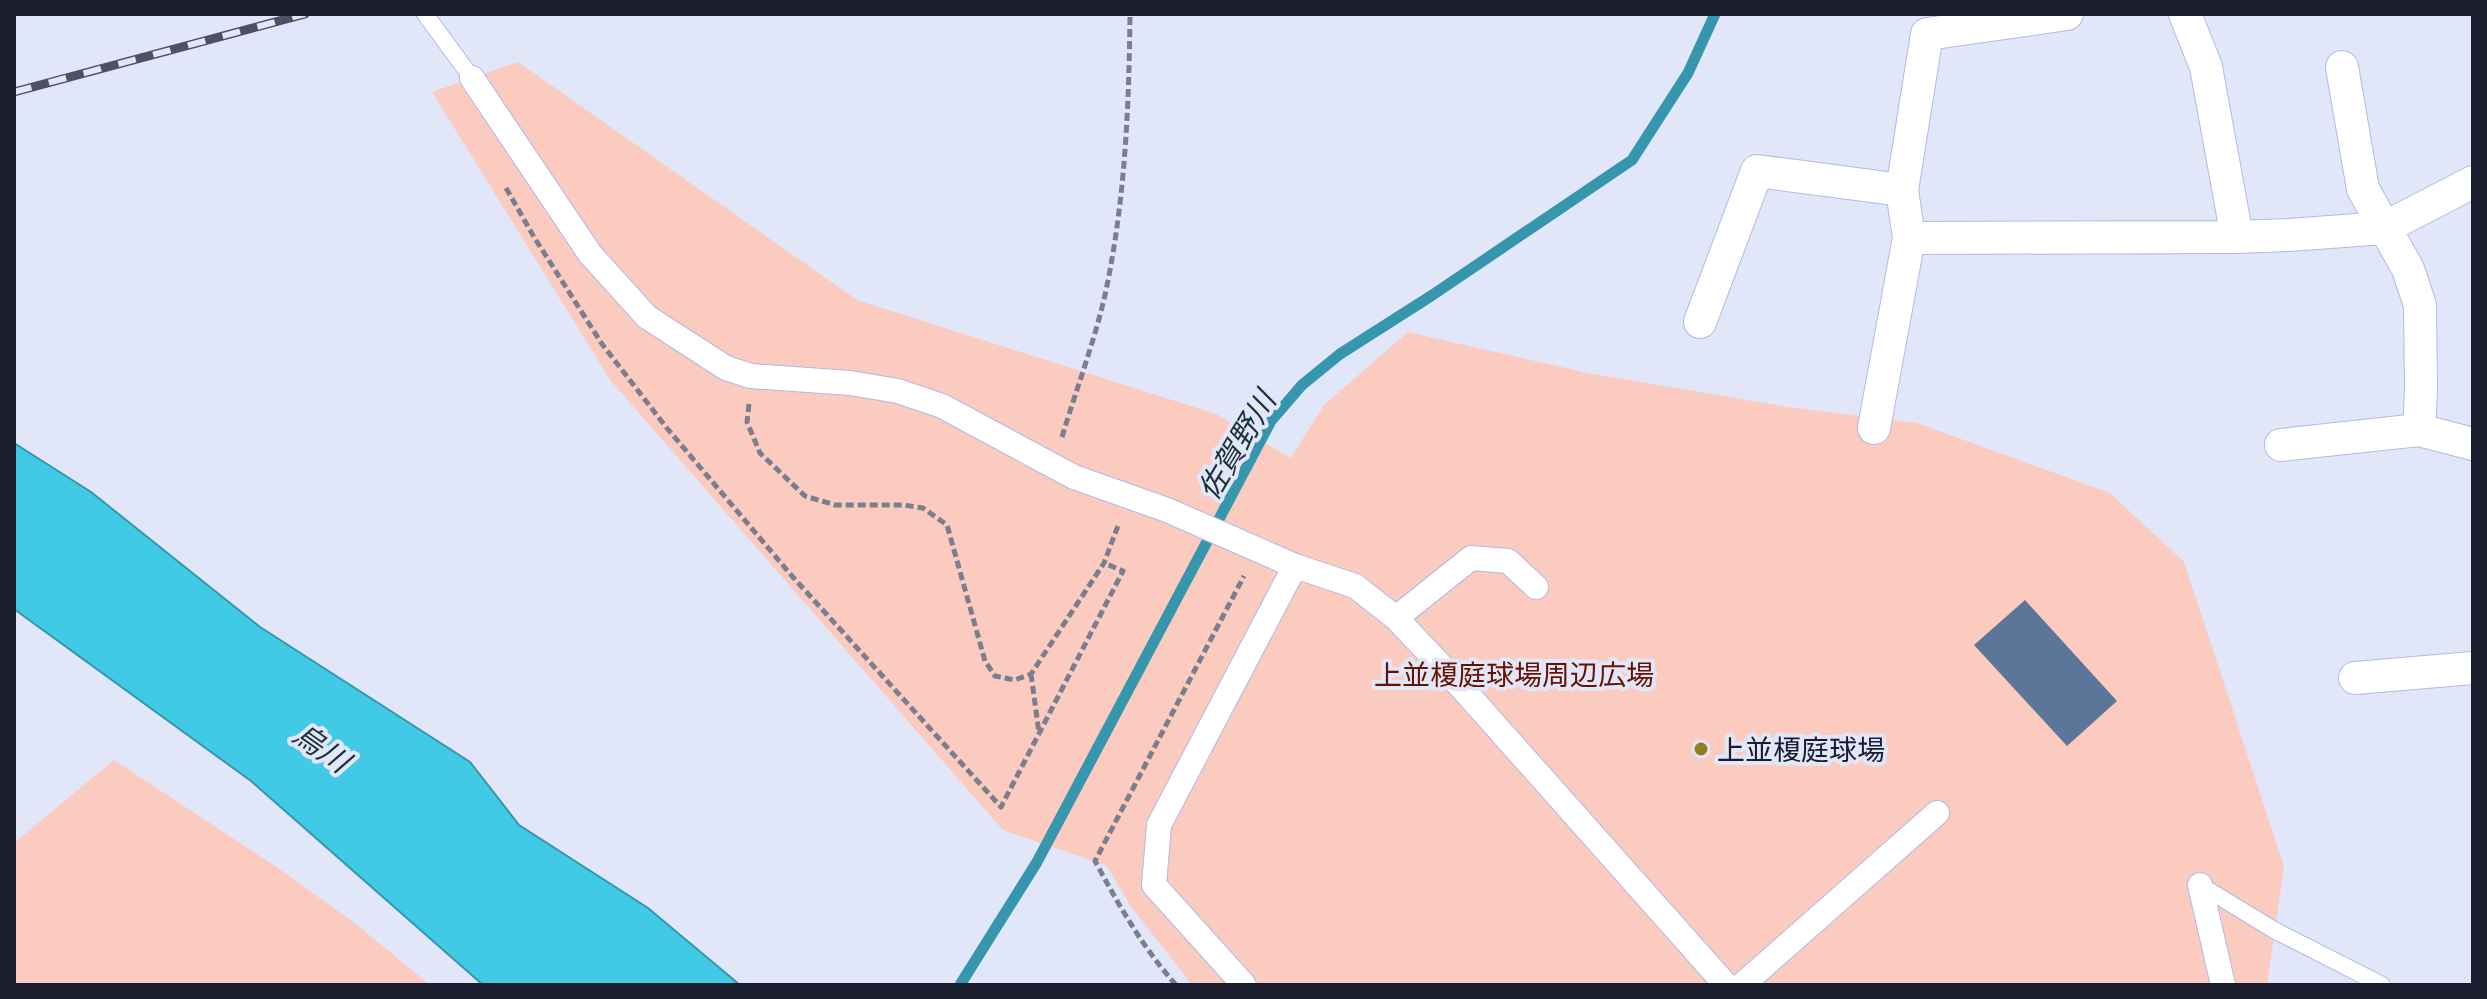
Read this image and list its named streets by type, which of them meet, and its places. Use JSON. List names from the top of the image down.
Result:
{
  "water": ["佐賀野川", "烏川"],
  "parks": ["上並榎庭球場周辺広場"],
  "places": ["上並榎庭球場"]
}
